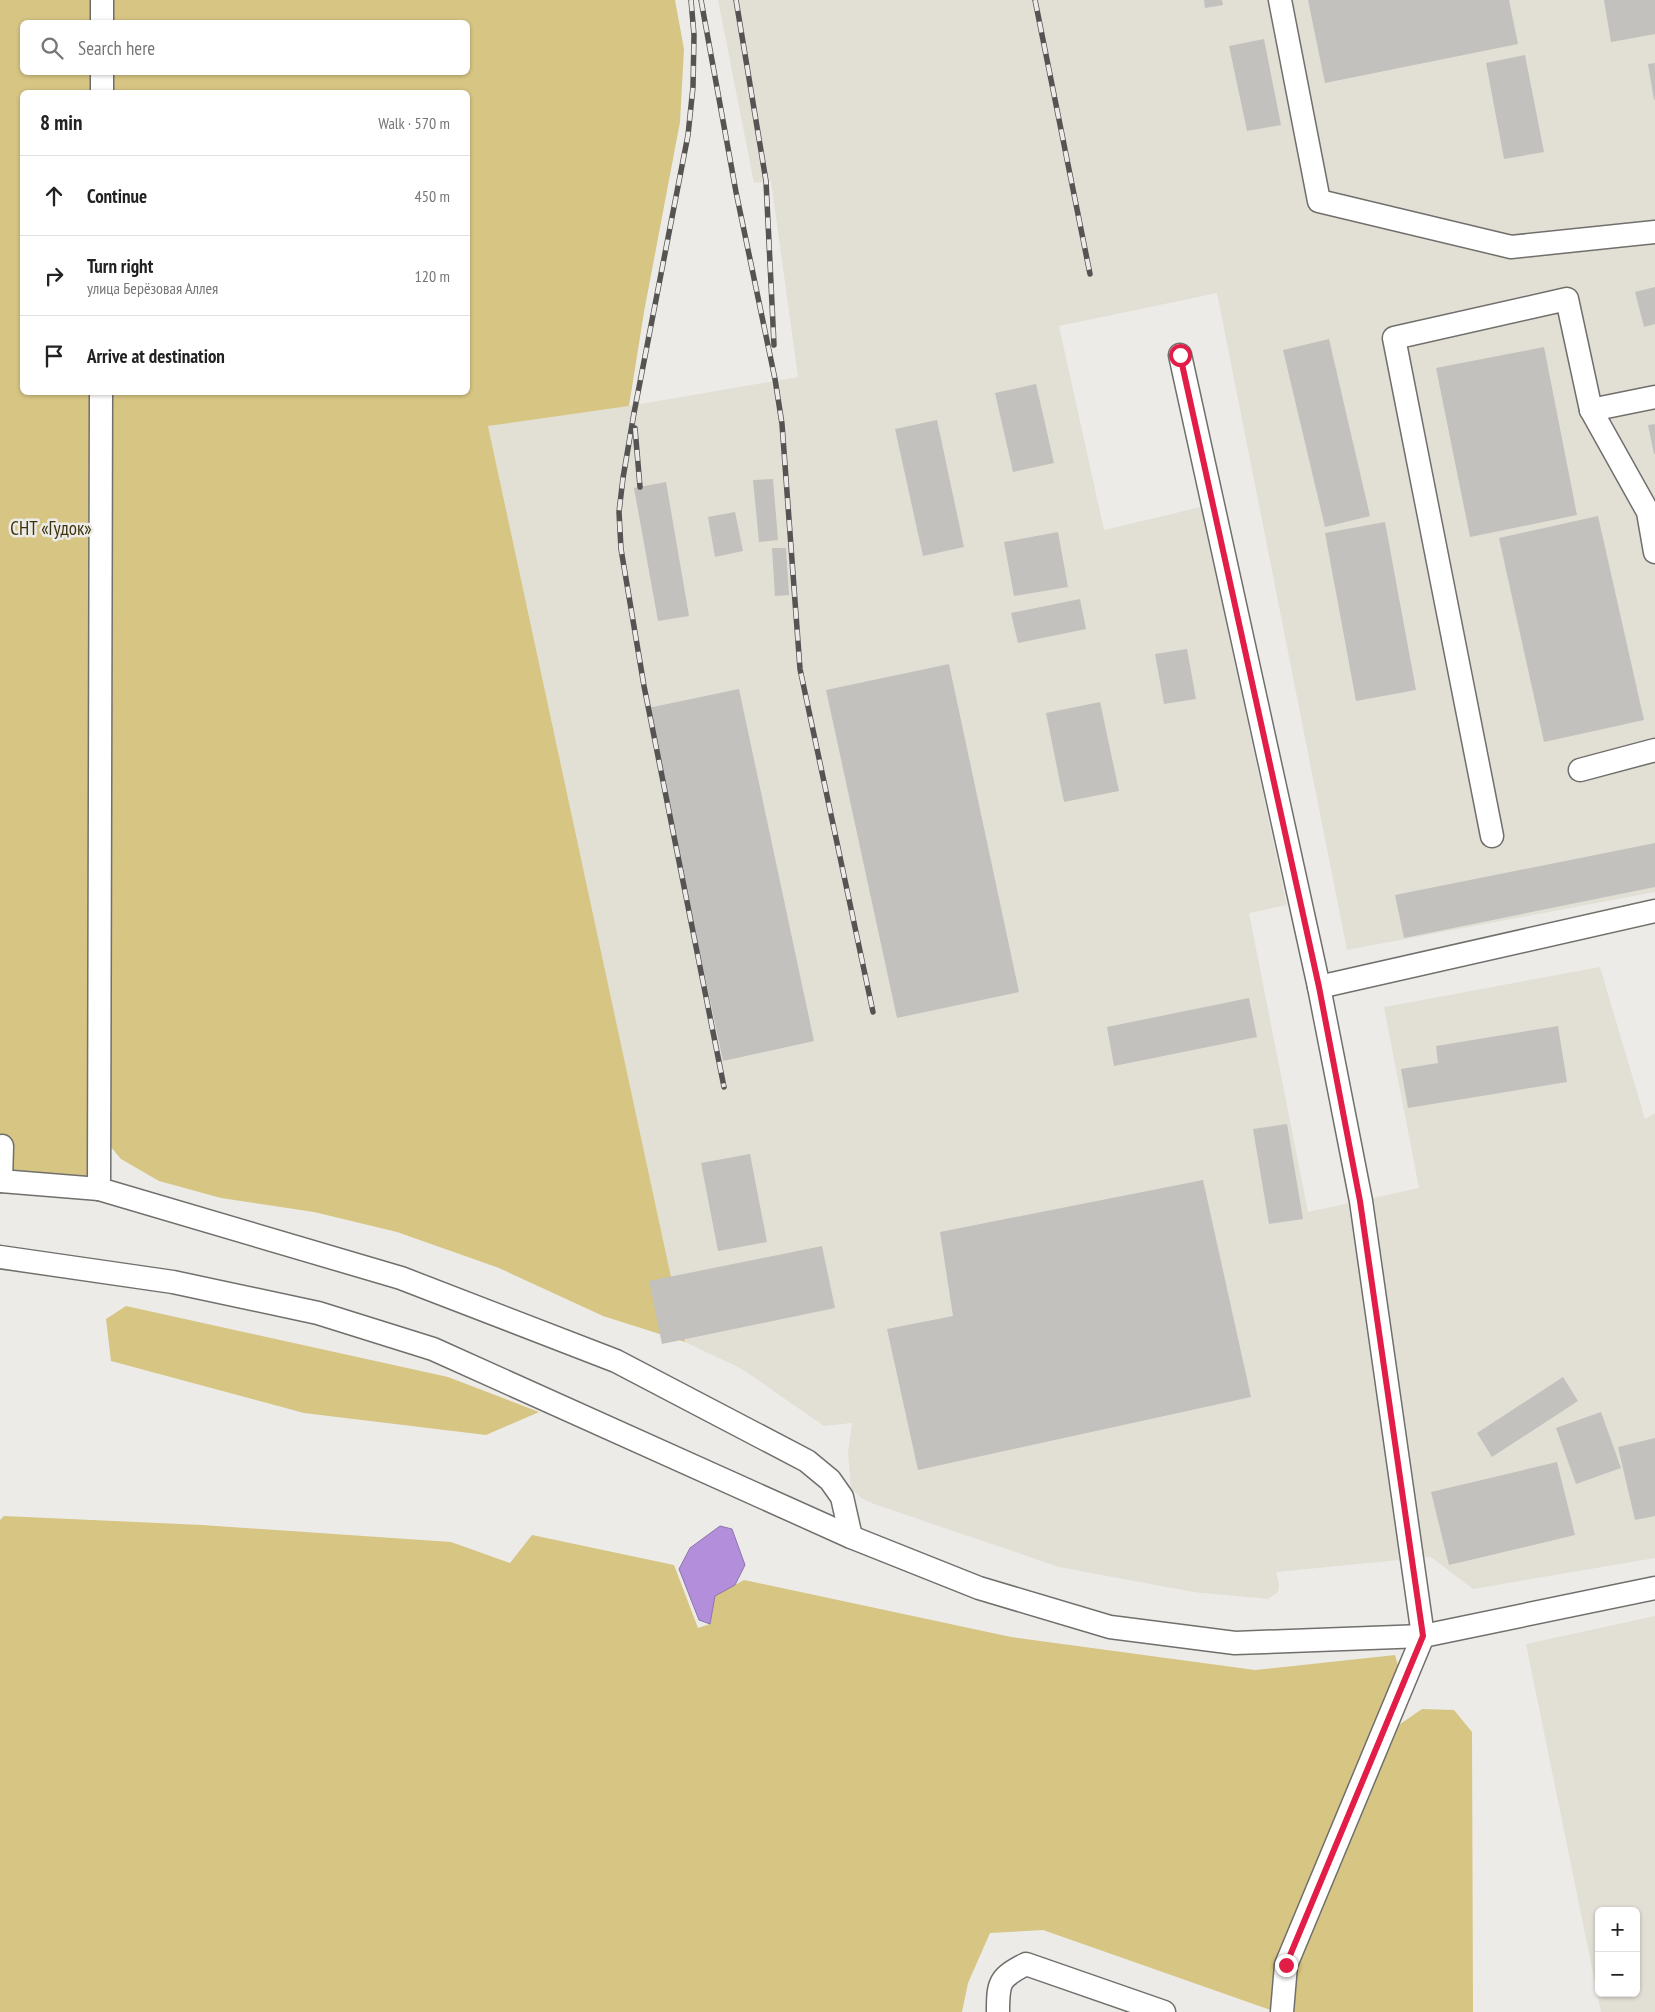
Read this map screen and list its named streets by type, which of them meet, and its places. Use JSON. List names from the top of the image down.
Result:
{
  "parks": ["СНТ «Гудок»"],
  "page": {
    "search": "Search here",
    "heading": ["8 min", "Walk · 570 m"],
    "list": [
      ["Continue", "450 m"],
      ["Turn right", "улица Берёзовая Аллея", "120 m"],
      "Arrive at destination"
    ],
    "map_buttons": ["+", "−"]
  }
}
